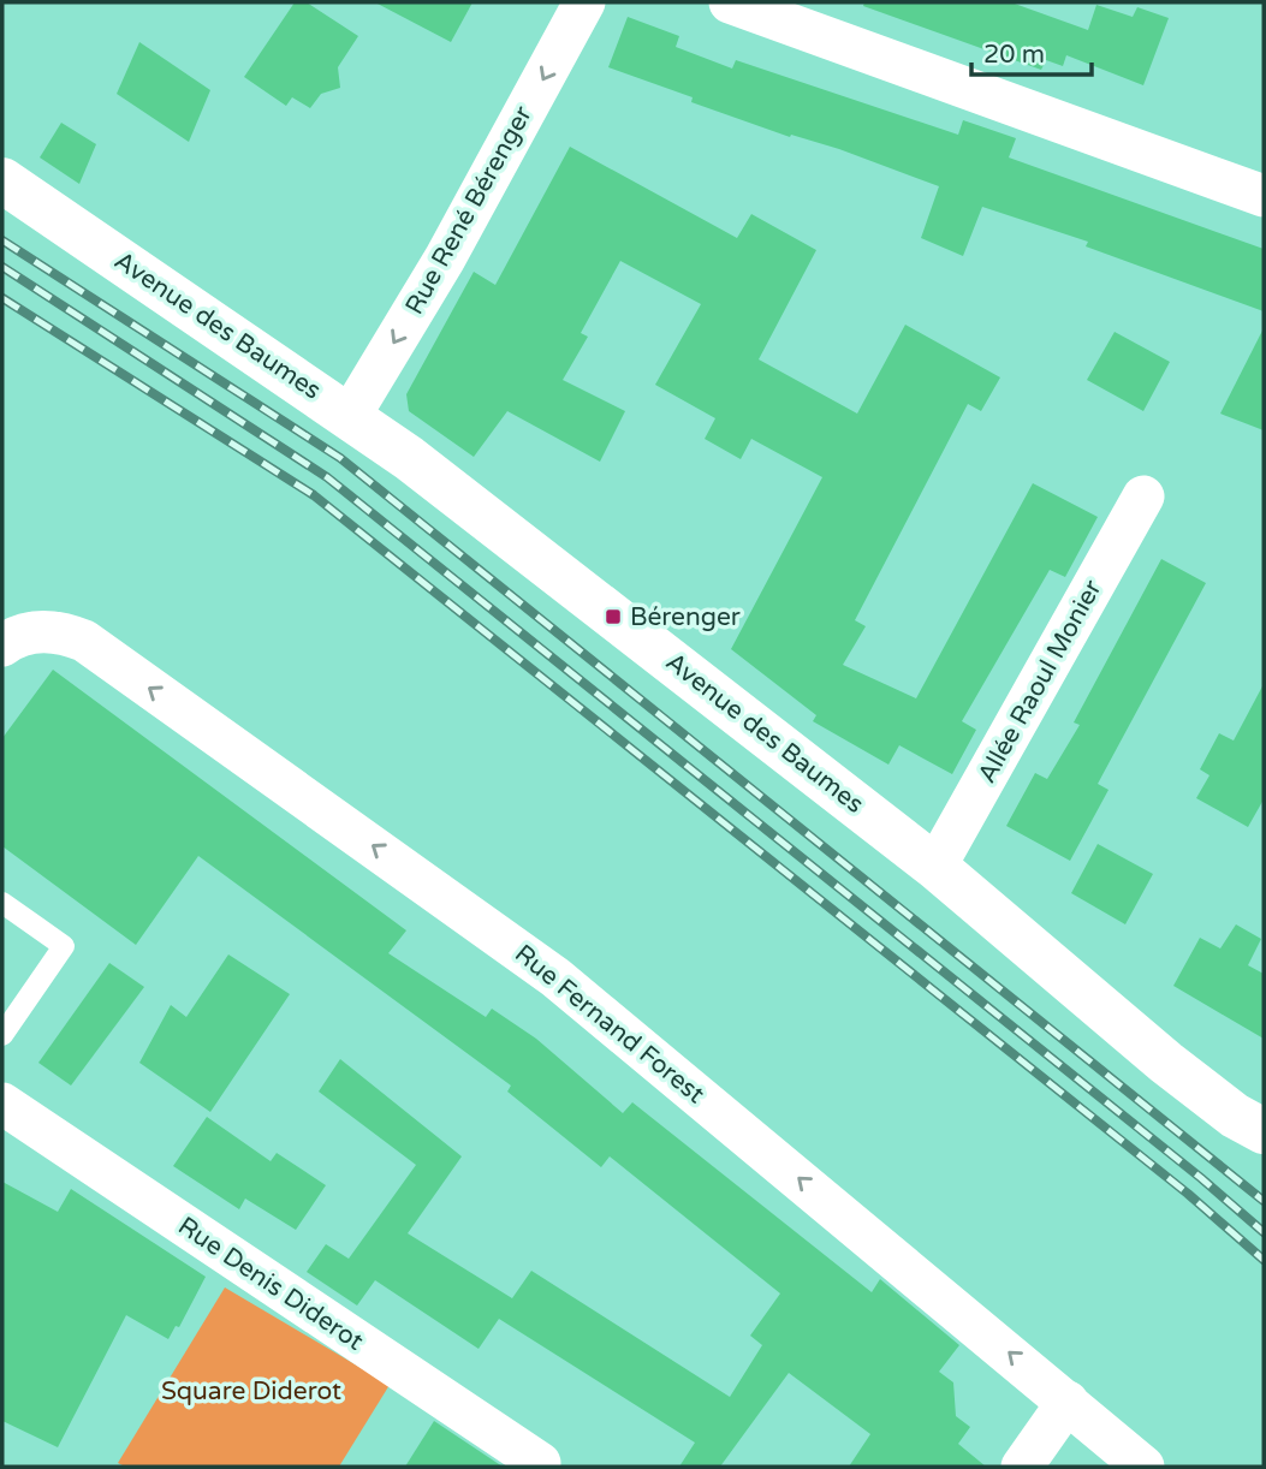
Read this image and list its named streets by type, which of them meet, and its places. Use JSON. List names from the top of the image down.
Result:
{
  "streets": {
    "street": [
      "Rue René Bérenger",
      "Avenue des Baumes",
      "Allée Raoul Monier",
      "Rue Fernand Forest",
      "Rue Denis Diderot"
    ]
  },
  "crossings": [
    ["Rue René Bérenger", "Avenue des Baumes"],
    ["Avenue des Baumes", "Allée Raoul Monier"]
  ],
  "one_way": ["Rue René Bérenger", "Rue Fernand Forest"],
  "parks": ["Square Diderot"],
  "places": {
    "transit": ["Bérenger"]
  },
  "scale_bar": "20 m"
}
